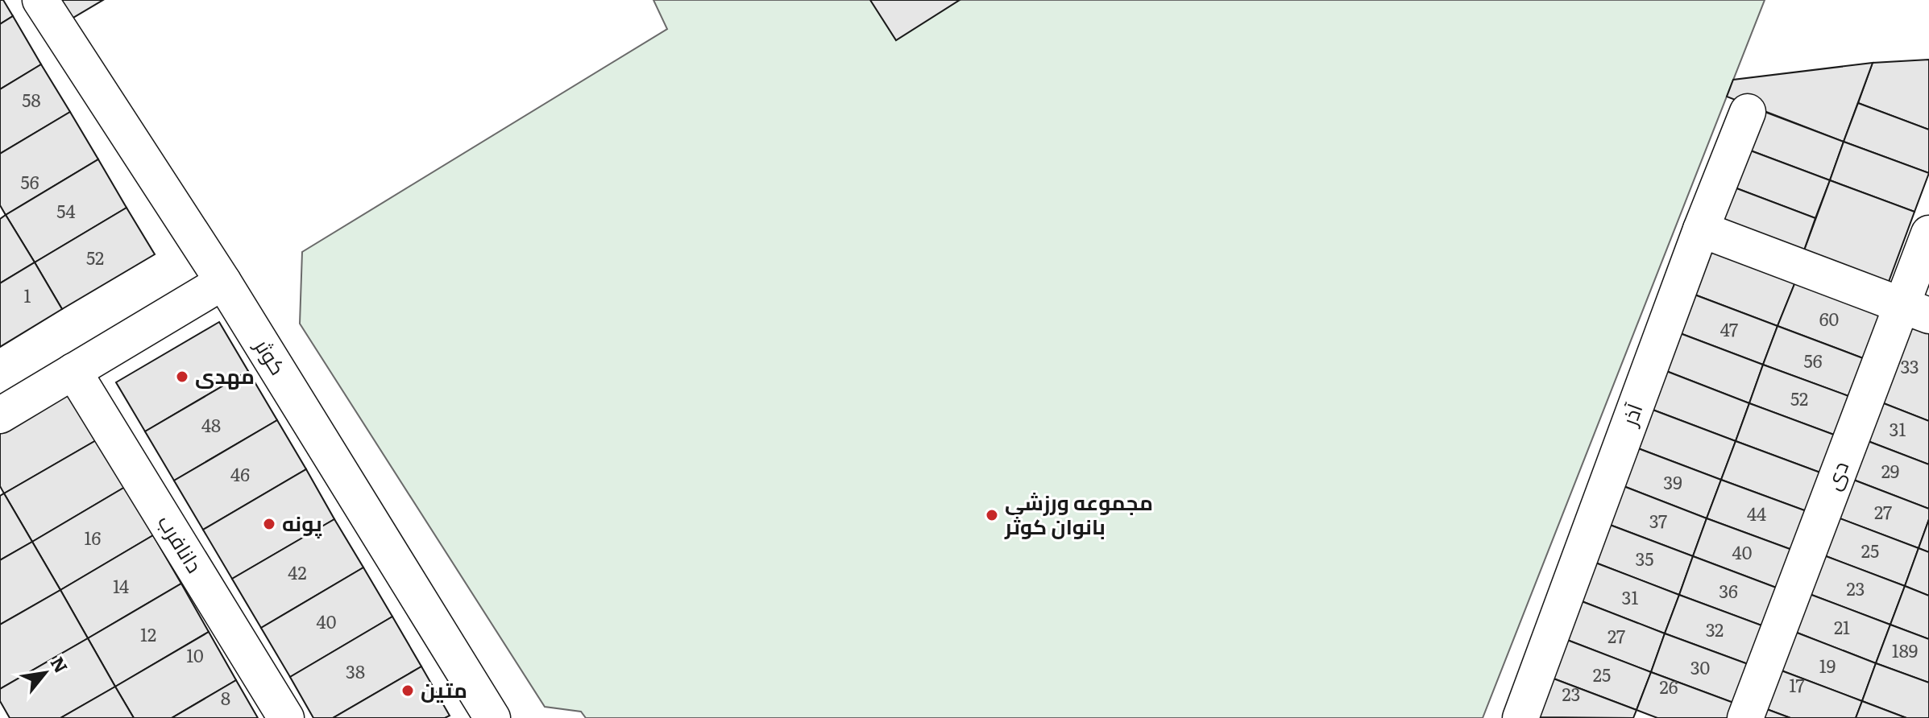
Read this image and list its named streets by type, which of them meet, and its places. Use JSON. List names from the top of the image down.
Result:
{
  "streets": {
    "street": [
      "کوثر",
      "آذر",
      "دی",
      "دانافرب"
    ]
  },
  "places": [
    "مهدی",
    "مجموعه ورزشی بانوان کوثر",
    "پونه",
    "متین"
  ],
  "house_numbers": [
    "58",
    "56",
    "54",
    "52",
    "1",
    "60",
    "47",
    "56",
    "33",
    "52",
    "48",
    "31",
    "29",
    "46",
    "39",
    "27",
    "44",
    "37",
    "16",
    "25",
    "40",
    "35",
    "42",
    "14",
    "23",
    "36",
    "31",
    "40",
    "21",
    "32",
    "12",
    "27",
    "189",
    "10",
    "19",
    "30",
    "38",
    "25",
    "17",
    "26",
    "23",
    "8"
  ],
  "north": "top right"
}
